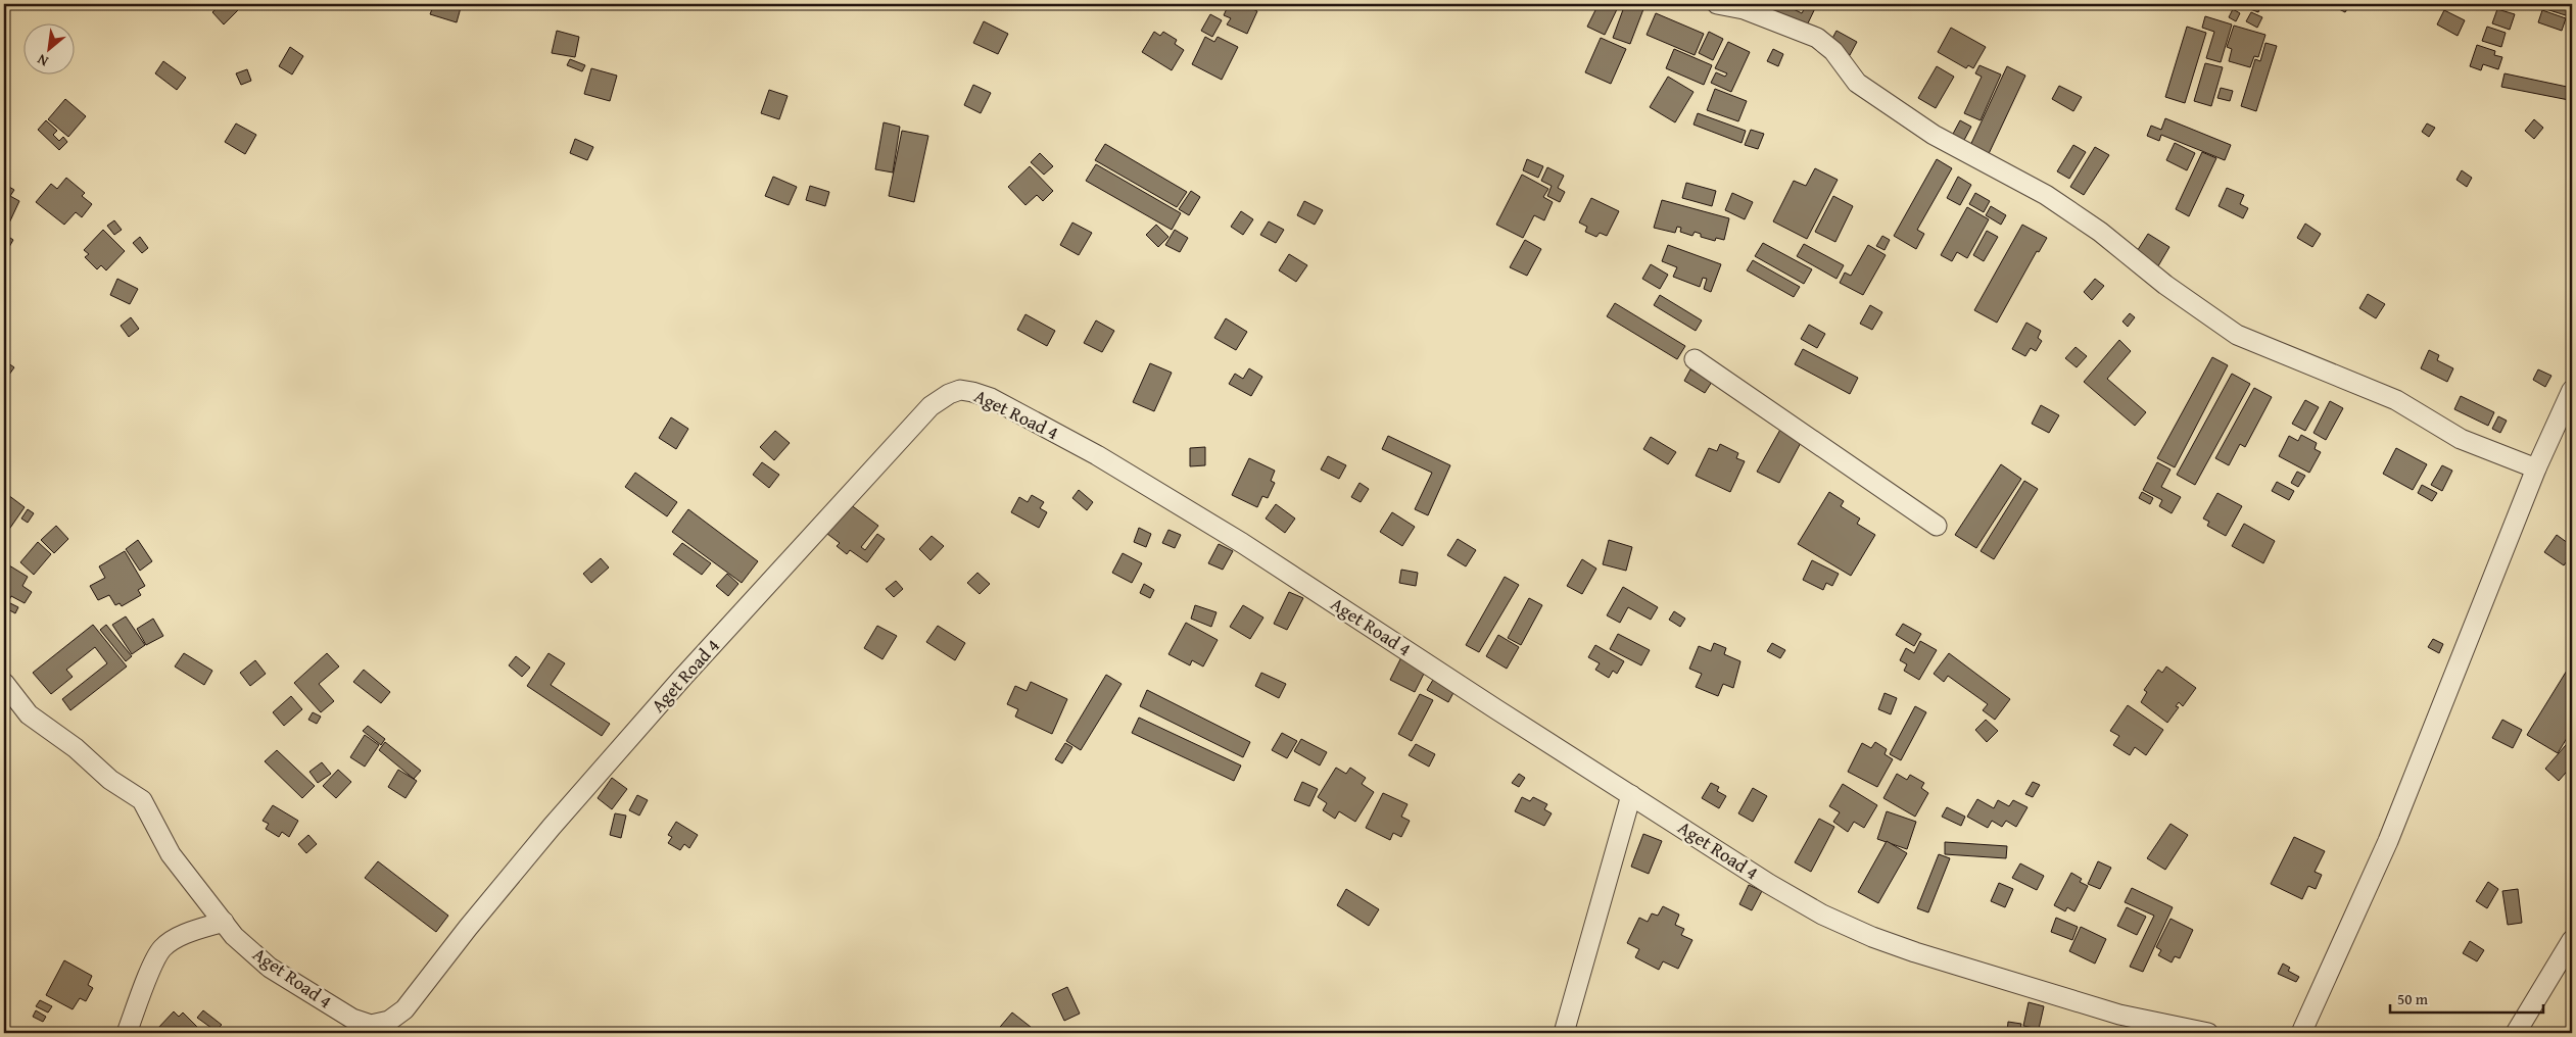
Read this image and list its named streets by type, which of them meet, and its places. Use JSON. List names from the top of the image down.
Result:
{
  "streets": {
    "street": ["Aget Road 4"]
  },
  "scale_bar": "50 m",
  "north": "bottom left"
}
